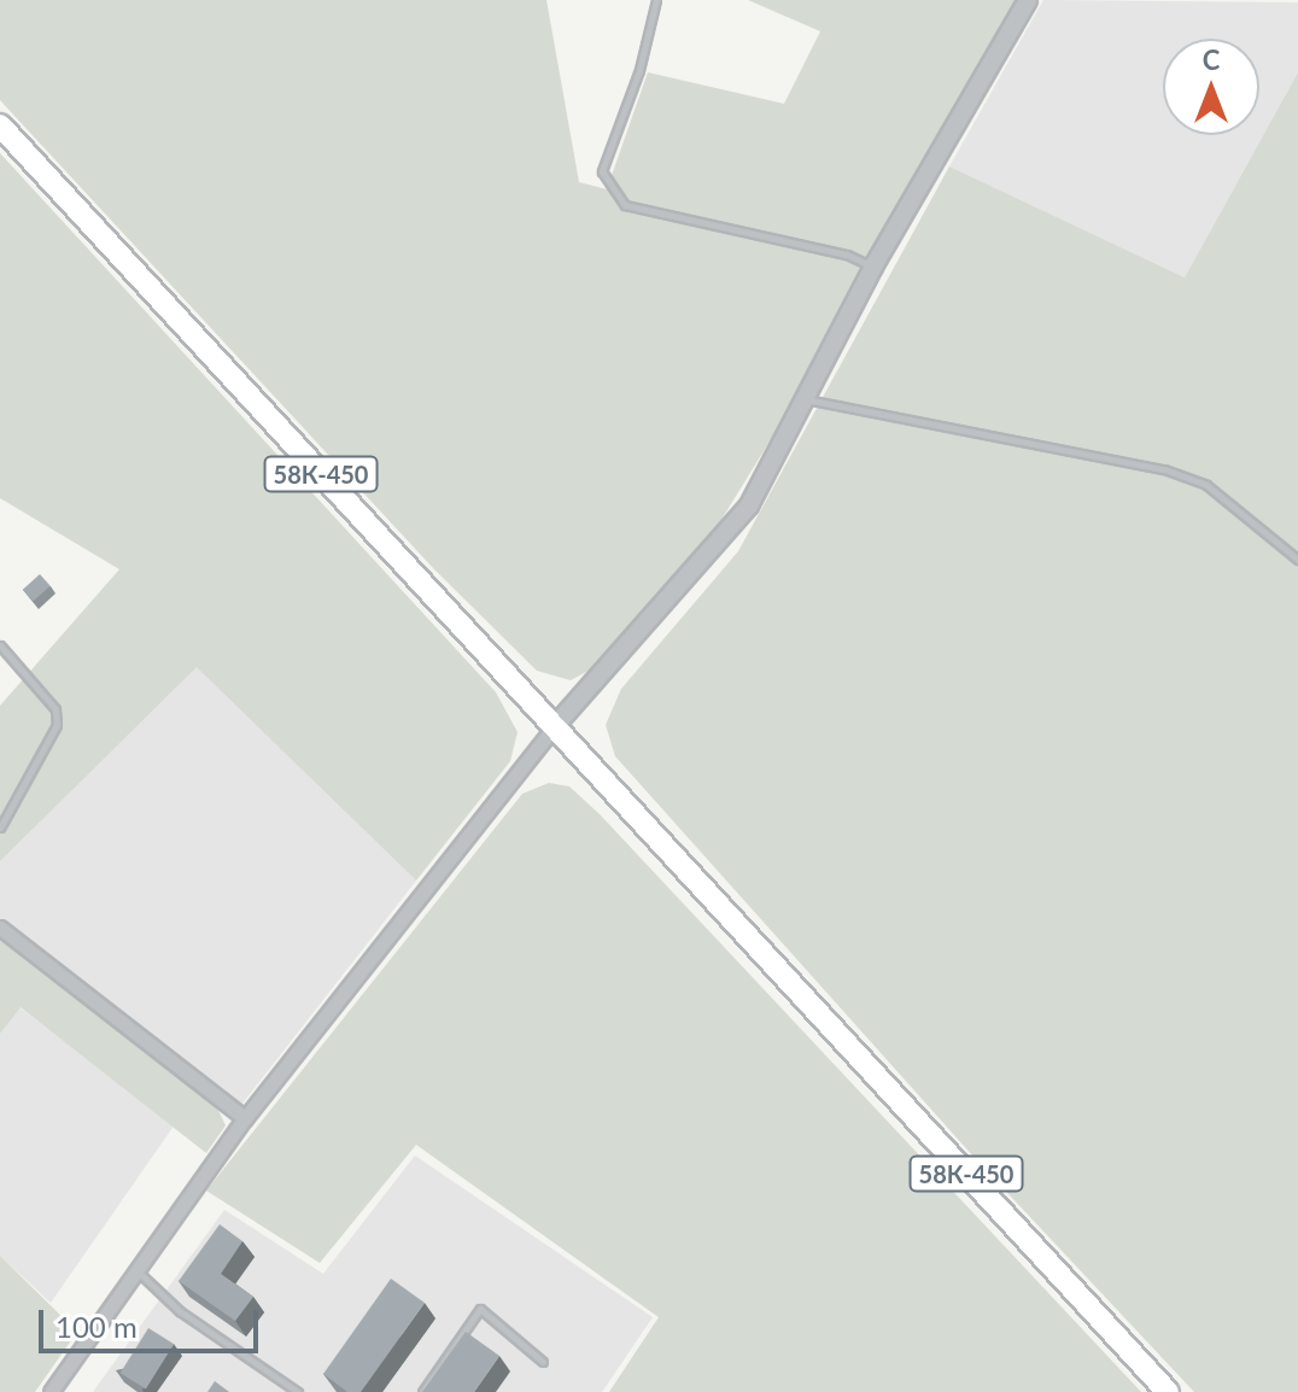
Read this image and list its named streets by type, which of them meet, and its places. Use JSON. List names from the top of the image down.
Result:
{
  "streets": {
    "highway": ["58К-450"]
  },
  "scale_bar": "100 m",
  "north": "top"
}
